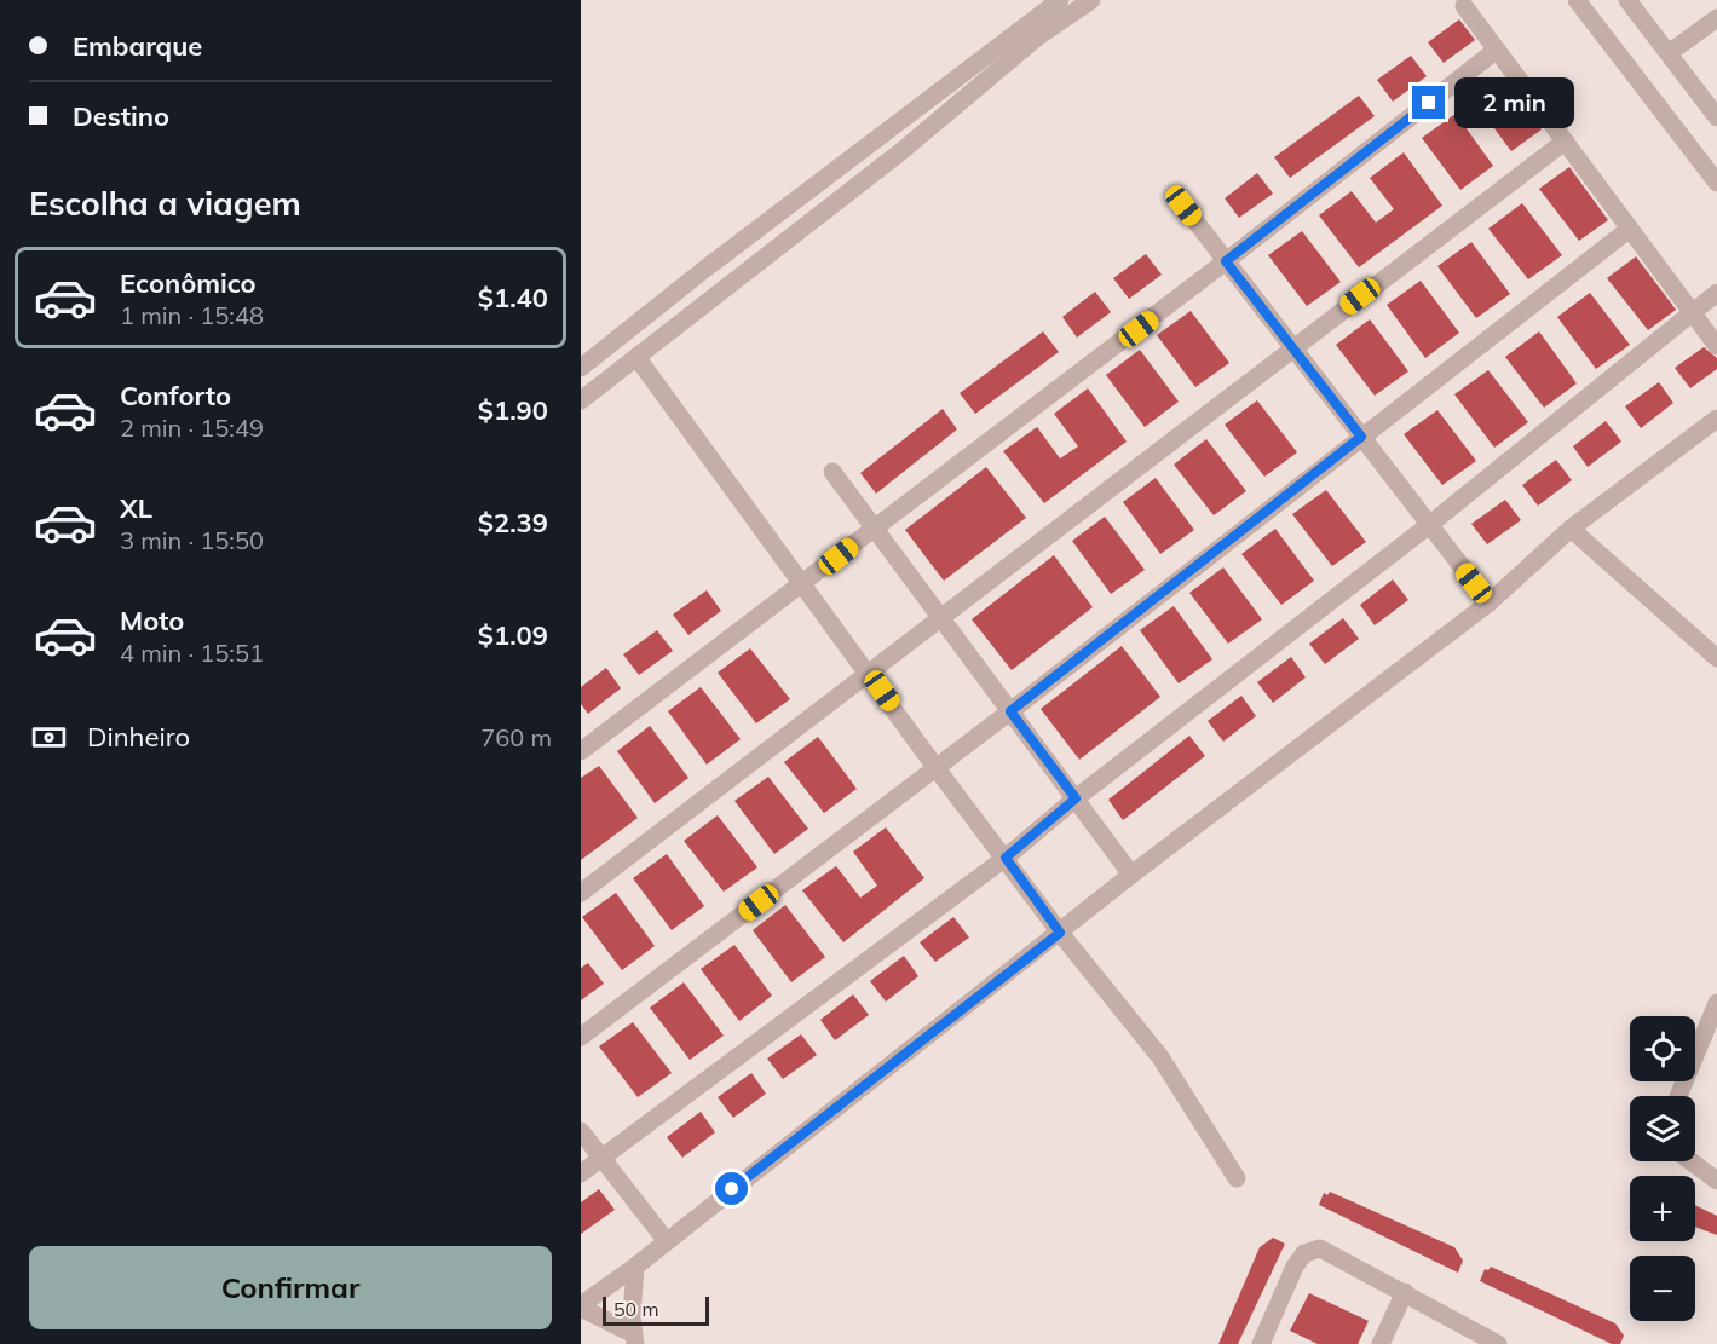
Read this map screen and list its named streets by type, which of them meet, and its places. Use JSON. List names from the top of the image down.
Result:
{
  "scale_bar": "50 m",
  "page": {
    "banner": ["Embarque", "Destino"],
    "bubble": "2 min",
    "heading": "Escolha a viagem",
    "list": [
      {
        "name": "Econômico",
        "note": "1 min · 15:48",
        "value": "$1.40"
      },
      {
        "name": "Conforto",
        "note": "2 min · 15:49",
        "value": "$1.90"
      },
      {
        "name": "XL",
        "note": "3 min · 15:50",
        "value": "$2.39"
      },
      {
        "name": "Moto",
        "note": "4 min · 15:51",
        "value": "$1.09"
      }
    ],
    "pay": ["Dinheiro", "760 m"],
    "map_buttons": ["+", "−"],
    "buttons": "Confirmar",
    "scale": "50 m"
  }
}
